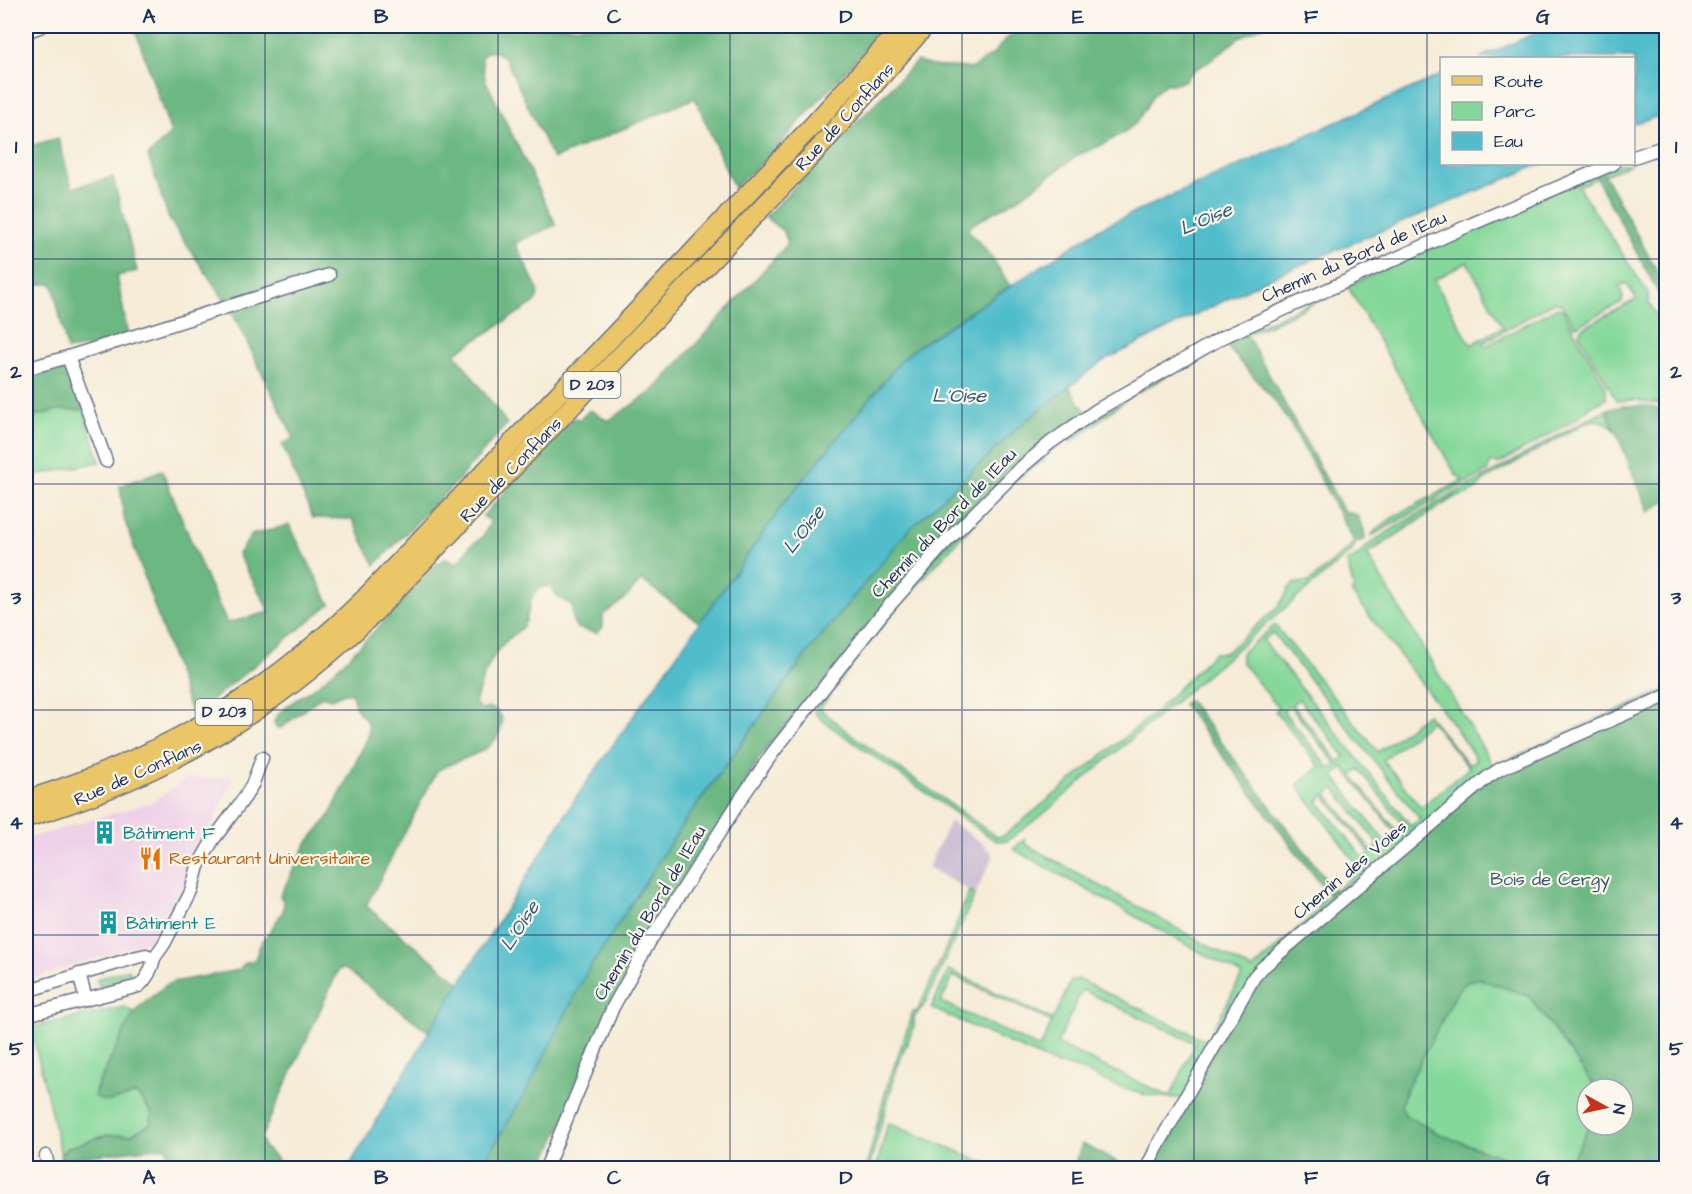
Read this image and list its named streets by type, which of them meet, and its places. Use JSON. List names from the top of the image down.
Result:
{
  "streets": {
    "main road": ["Rue de Conflans", "D 203"],
    "street": ["Chemin du Bord de l'Eau", "Chemin des Voies"]
  },
  "water": ["L'Oise", "L’Oise"],
  "parks": ["Bois de Cergy"],
  "places": {
    "building": ["Bâtiment F", "Bâtiment E"],
    "restaurant": ["Restaurant Universitaire"]
  },
  "legend": ["Route", "Parc", "Eau"],
  "north": "right",
  "grid": {
    "columns": [
      "A",
      "B",
      "C",
      "D",
      "E",
      "F",
      "G"
    ],
    "rows": [
      "1",
      "2",
      "3",
      "4",
      "5"
    ]
  }
}
